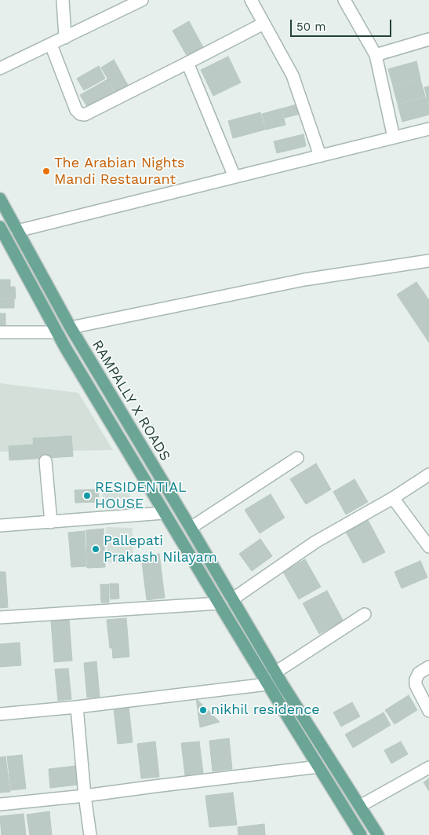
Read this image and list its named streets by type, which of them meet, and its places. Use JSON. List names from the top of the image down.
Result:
{
  "streets": {
    "main road": ["RAMPALLY X ROADS"]
  },
  "places": [
    "The Arabian Nights Mandi Restaurant",
    "RESIDENTIAL HOUSE",
    "Pallepati Prakash Nilayam",
    "nikhil residence"
  ],
  "scale_bar": "50 m"
}
